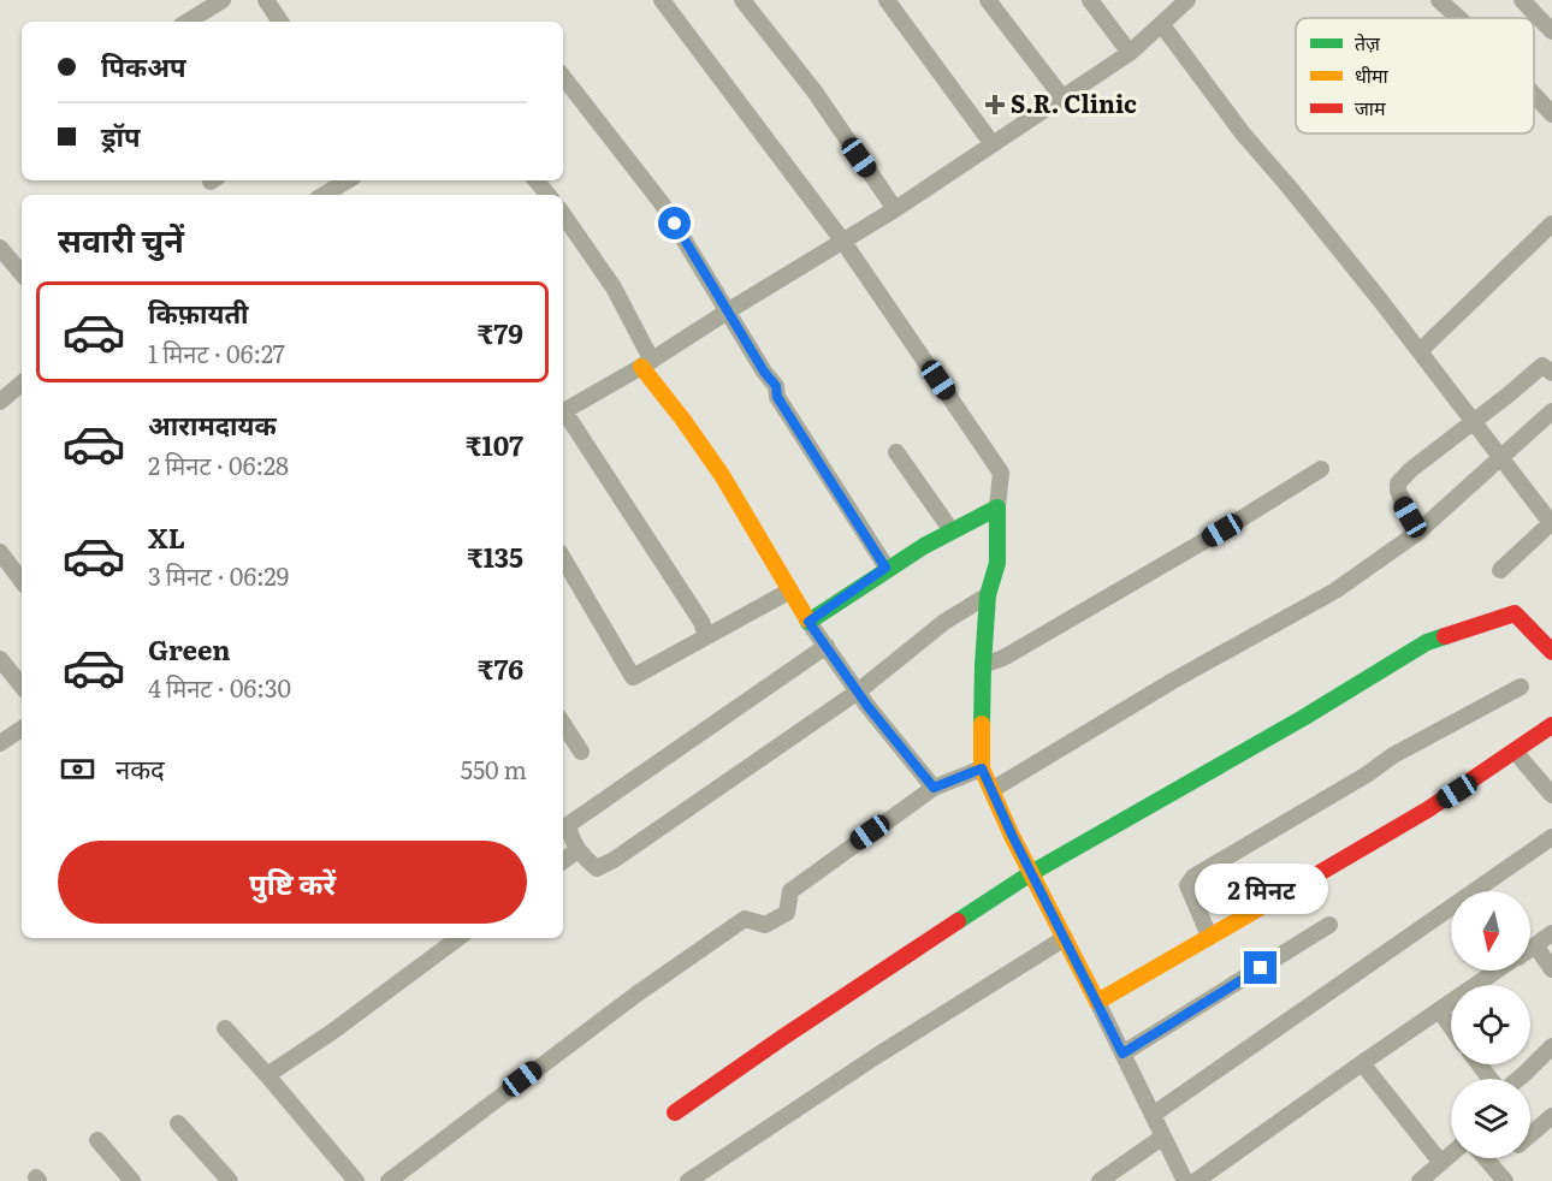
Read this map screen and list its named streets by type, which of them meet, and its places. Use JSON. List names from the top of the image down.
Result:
{
  "places": {
    "health": ["S.R. Clinic"]
  },
  "legend": ["तेज़", "धीमा", "जाम"],
  "north": "bottom",
  "page": {
    "banner": ["पिकअप", "ड्रॉप"],
    "heading": "सवारी चुनें",
    "list": [
      {
        "name": "किफ़ायती",
        "note": "1 मिनट · 06:27",
        "value": "₹79"
      },
      {
        "name": "आरामदायक",
        "note": "2 मिनट · 06:28",
        "value": "₹107"
      },
      {
        "name": "XL",
        "note": "3 मिनट · 06:29",
        "value": "₹135"
      },
      {
        "name": "Green",
        "note": "4 मिनट · 06:30",
        "value": "₹76"
      }
    ],
    "pay": ["नकद", "550 m"],
    "buttons": "पुष्टि करें",
    "bubble": "2 मिनट"
  }
}
